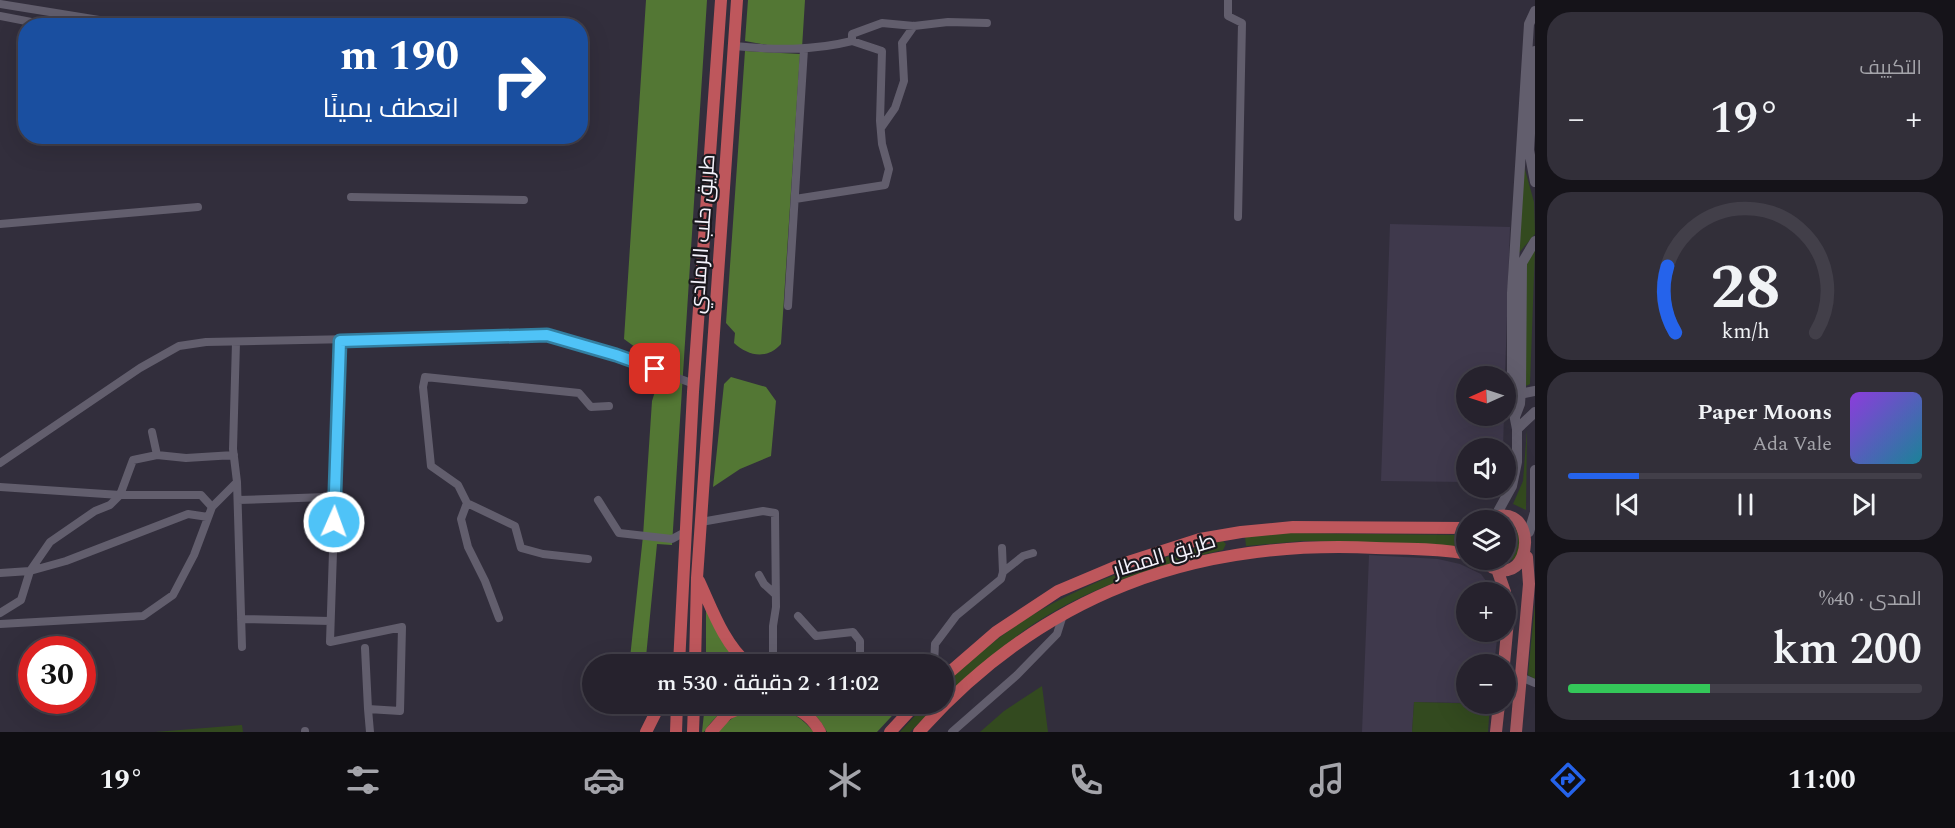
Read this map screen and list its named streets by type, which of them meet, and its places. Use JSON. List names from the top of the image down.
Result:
{
  "streets": {
    "highway": ["طريق حلب الرمادي", "طريق المطار"]
  },
  "north": "left",
  "page": {
    "tile": [
      "التكييف",
      ["المدى · 40%", "200 km"]
    ],
    "turn": ["190 m", "انعطف يمينًا"],
    "heat": ["−", "19°", "+"],
    "map_buttons": ["+", "−"],
    "song": ["Paper Moons", "Ada Vale"],
    "limit": "30",
    "trip": "11:02 · 2 دقيقة · 530 m",
    "tabs": ["11:00", "19°"],
    "gauge": ["28", "km/h"]
  }
}
